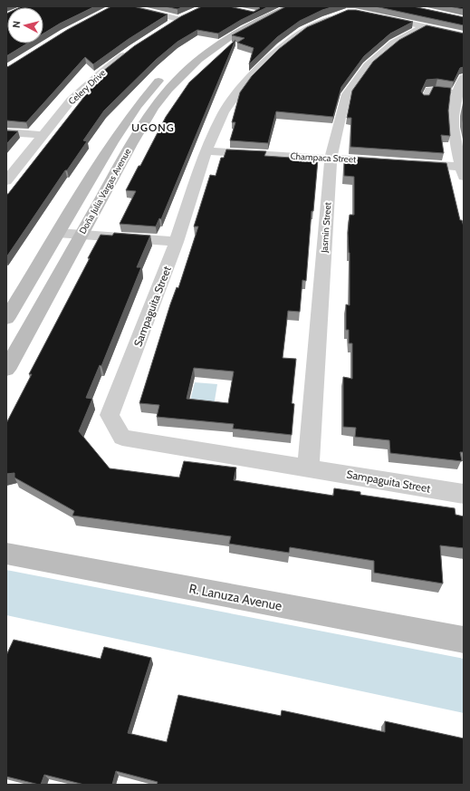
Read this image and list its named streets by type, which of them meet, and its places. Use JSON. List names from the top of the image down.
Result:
{
  "streets": {
    "main road": ["Doña Julia Vargas Avenue", "R. Lanuza Avenue"],
    "street": [
      "Celery Drive",
      "Champaca Street",
      "Jasmin Street",
      "Sampaguita Street"
    ]
  },
  "crossings": [
    ["Champaca Street", "Jasmin Street"],
    ["Champaca Street", "Sampaguita Street"],
    ["Jasmin Street", "Sampaguita Street"]
  ],
  "districts": ["UGONG"],
  "north": "left"
}
